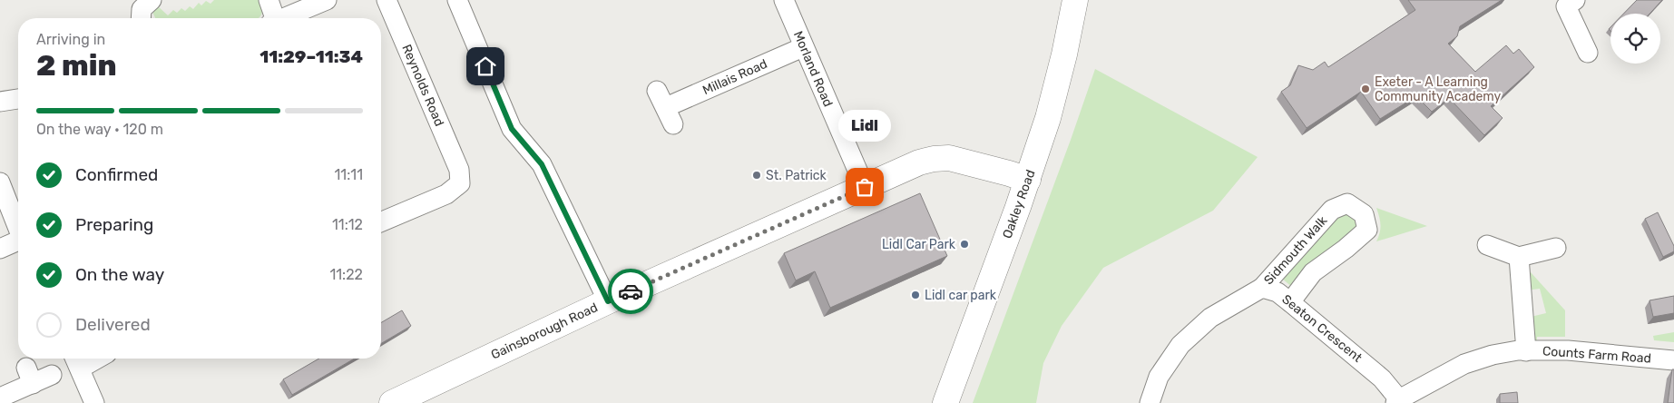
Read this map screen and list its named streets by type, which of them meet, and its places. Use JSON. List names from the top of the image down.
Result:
{
  "streets": {
    "street": [
      "Morland Road",
      "Millais Road",
      "Reynolds Road",
      "Oakley Road",
      "Sidmouth Walk",
      "Seaton Crescent",
      "Gainsborough Road",
      "Counts Farm Road"
    ]
  },
  "crossings": [
    ["Morland Road", "Millais Road"],
    ["Morland Road", "Gainsborough Road"],
    ["Oakley Road", "Gainsborough Road"],
    ["Sidmouth Walk", "Seaton Crescent"],
    ["Seaton Crescent", "Counts Farm Road"]
  ],
  "places": [
    "Exeter - A Learning Community Academy",
    "St. Patrick",
    "Lidl",
    "Lidl Car Park",
    "Lidl car park"
  ],
  "page": {
    "heading": ["2 min", "Arriving in", "11:29–11:34"],
    "bar": "On the way · 120 m",
    "bubble": "Lidl",
    "list": [
      ["Confirmed", "11:11"],
      ["Preparing", "11:12"],
      ["On the way", "11:22"],
      "Delivered"
    ]
  }
}
